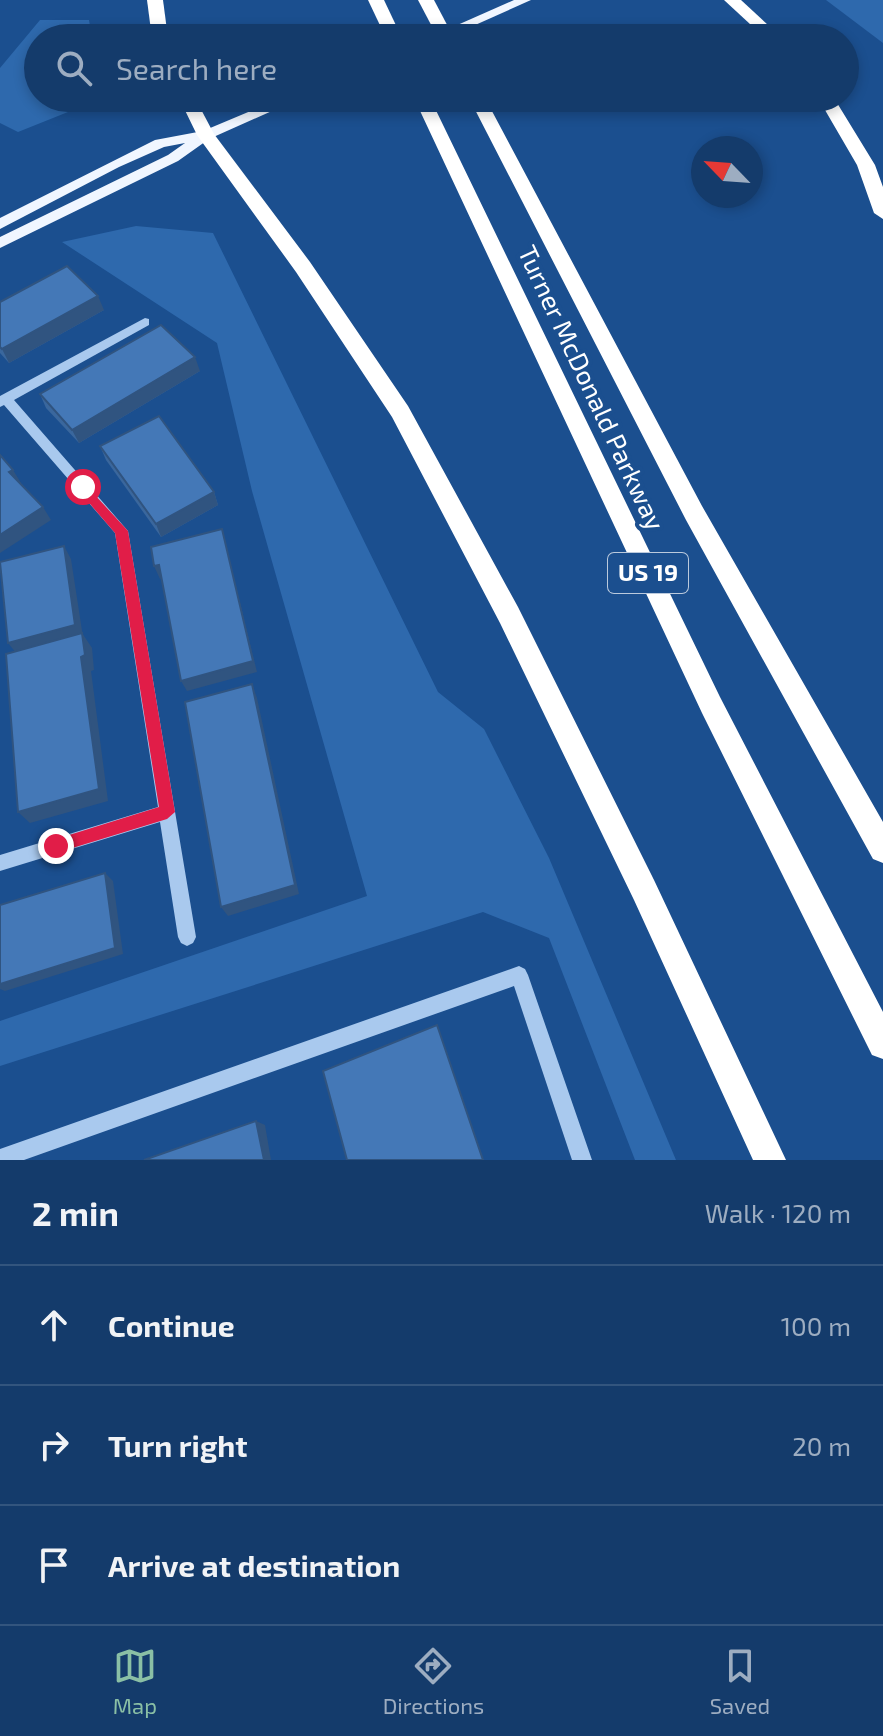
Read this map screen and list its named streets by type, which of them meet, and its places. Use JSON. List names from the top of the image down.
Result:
{
  "streets": {
    "highway": ["Turner McDonald Parkway", "US 19"]
  },
  "north": "top left",
  "page": {
    "search": "Search here",
    "heading": ["2 min", "Walk · 120 m"],
    "list": [
      ["Continue", "100 m"],
      ["Turn right", "20 m"],
      "Arrive at destination"
    ],
    "nav": ["Map", "Directions", "Saved"]
  }
}
